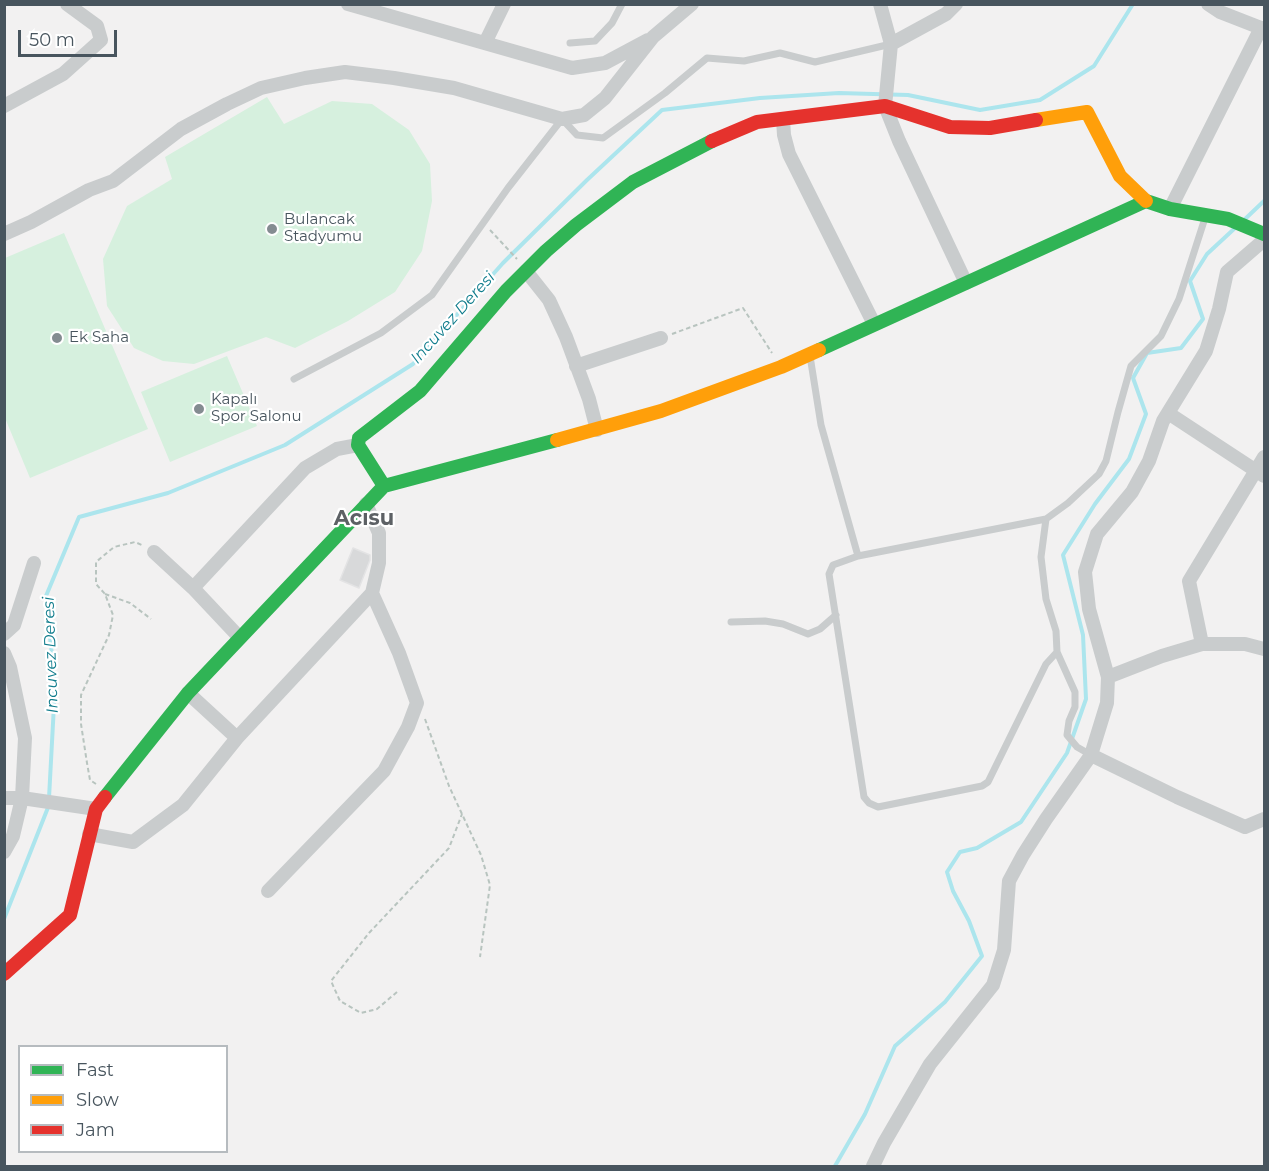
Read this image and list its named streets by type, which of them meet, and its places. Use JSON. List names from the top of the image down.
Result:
{
  "districts": ["Acısu"],
  "water": ["Incuvez Deresi"],
  "places": ["Bulancak Stadyumu", "Ek Saha", "Kapalı Spor Salonu"],
  "legend": ["Fast", "Slow", "Jam"],
  "scale_bar": "50 m"
}
